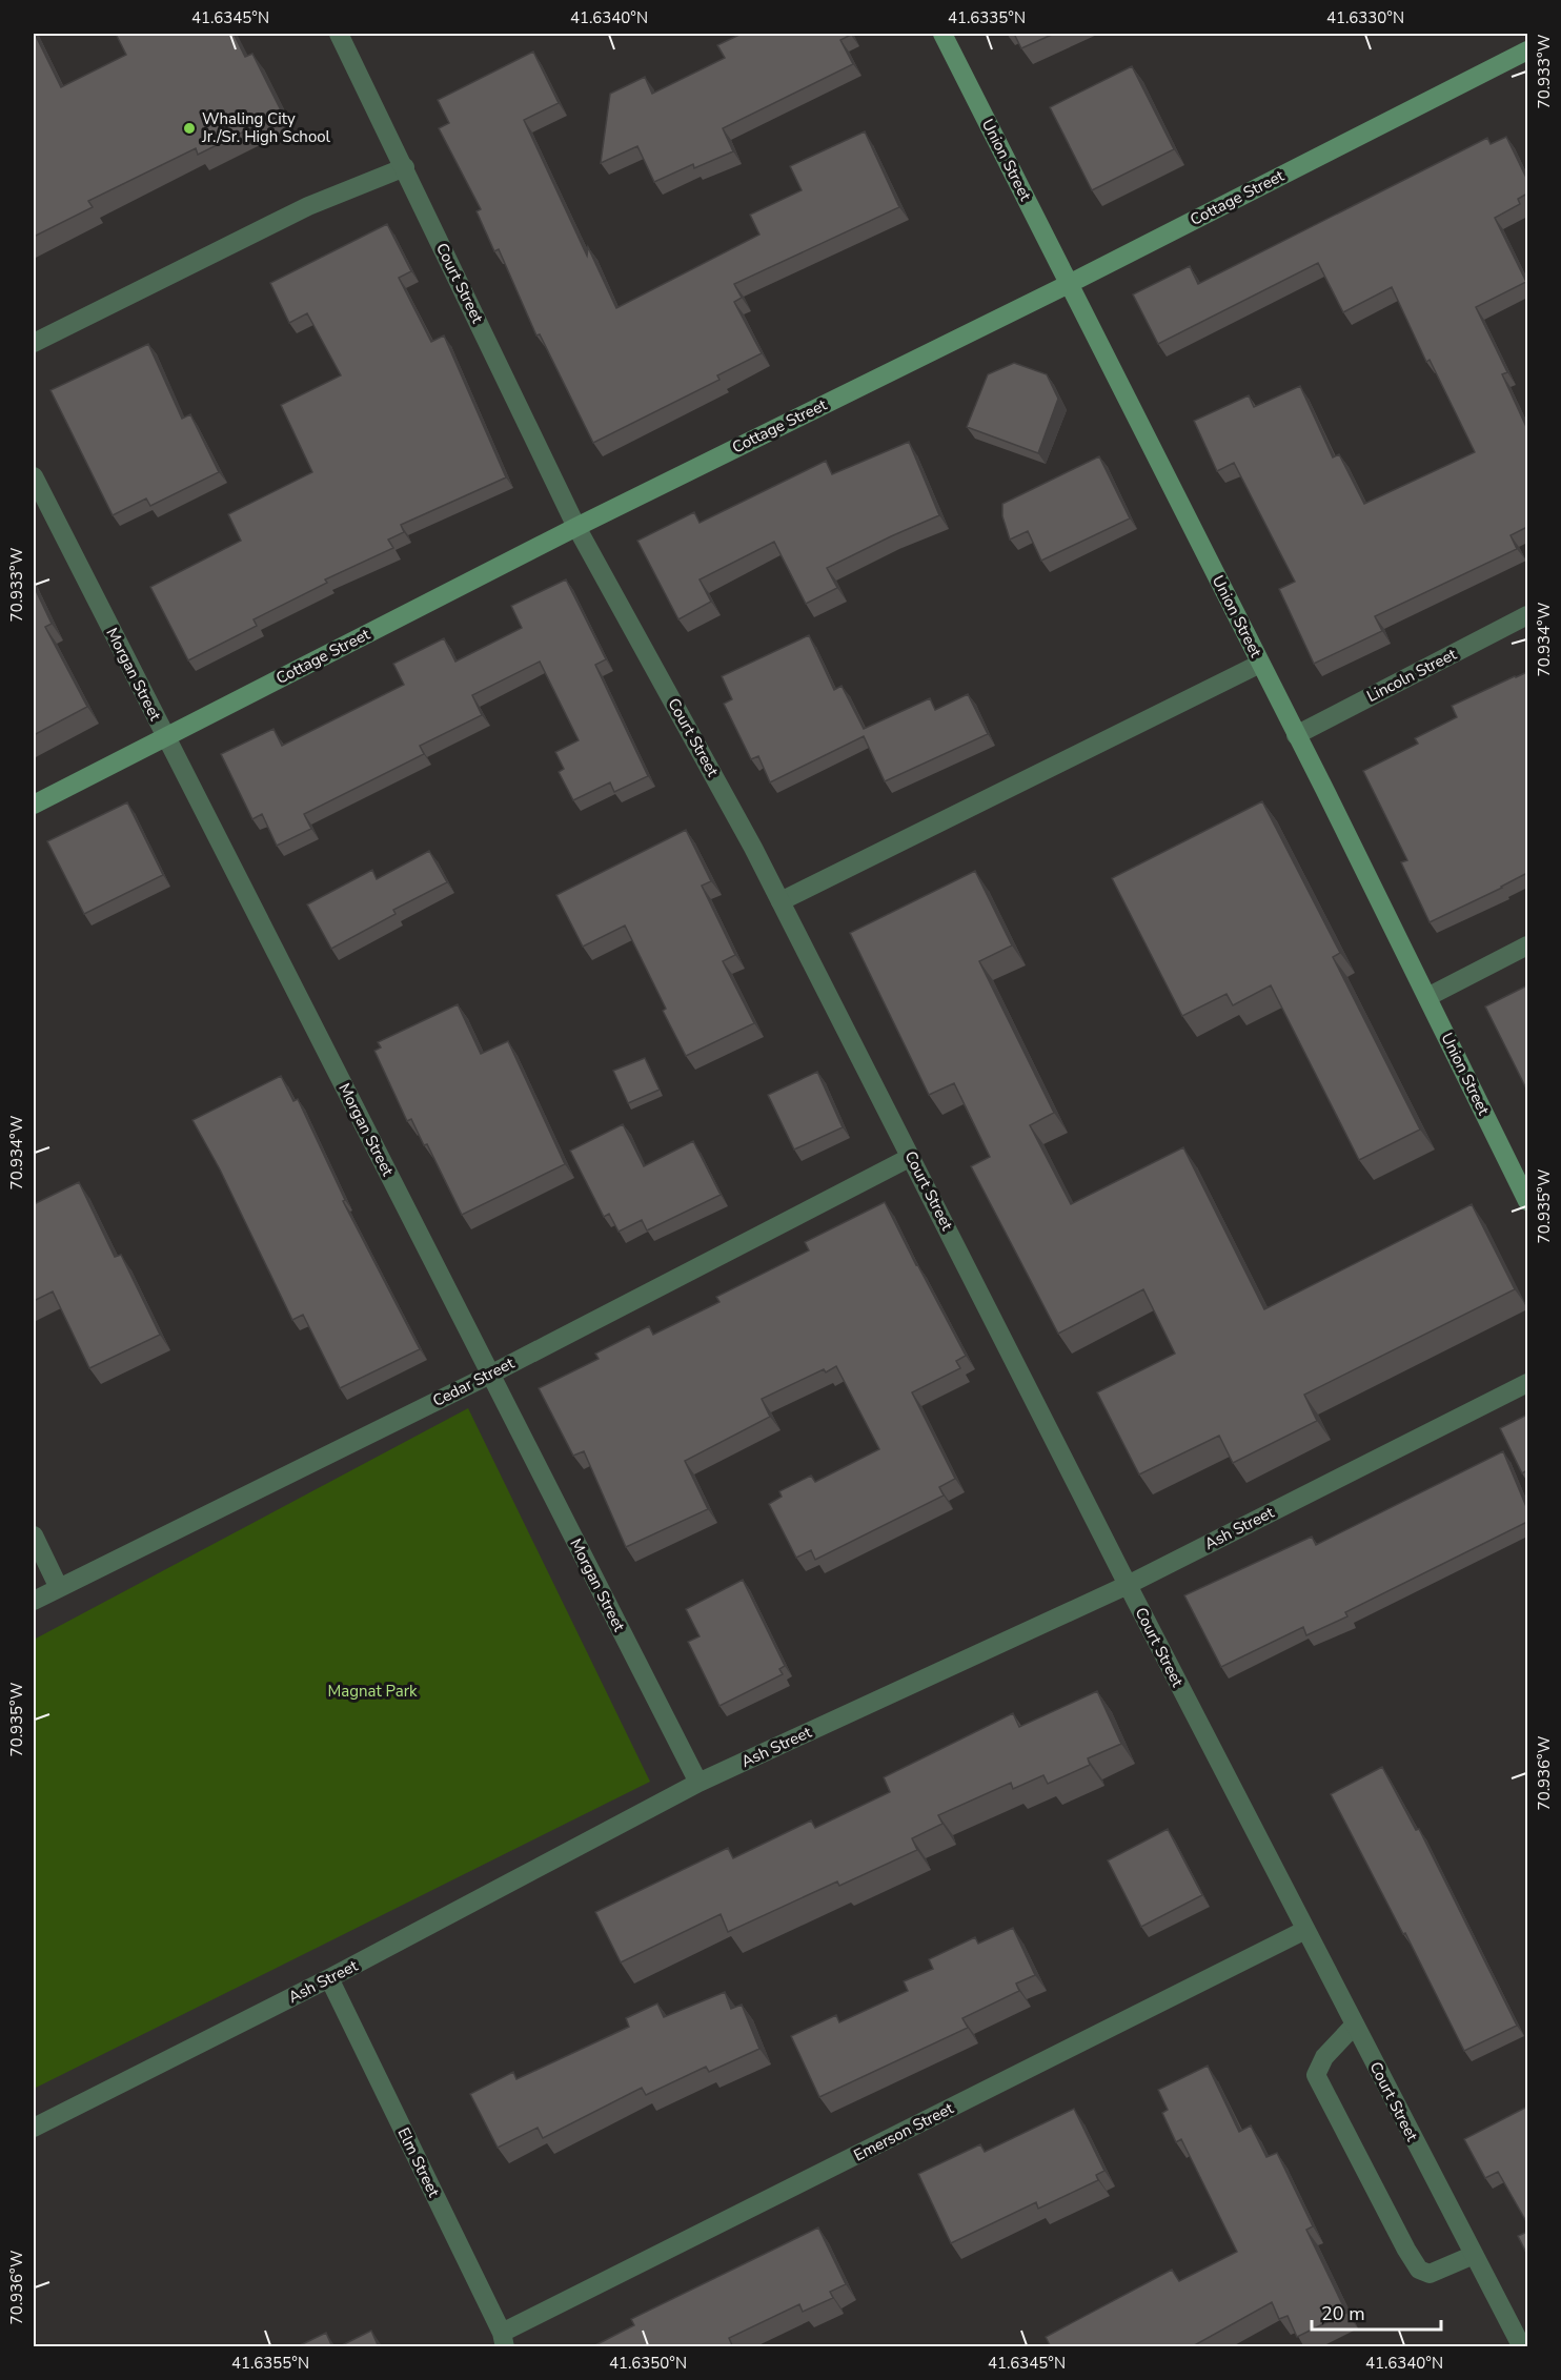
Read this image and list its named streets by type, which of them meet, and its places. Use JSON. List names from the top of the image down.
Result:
{
  "streets": {
    "main road": ["Union Street", "Cottage Street"],
    "street": [
      "Court Street",
      "Morgan Street",
      "Lincoln Street",
      "Cedar Street",
      "Ash Street",
      "Emerson Street",
      "Elm Street"
    ]
  },
  "crossings": [
    ["Union Street", "Cottage Street"],
    ["Union Street", "Lincoln Street"],
    ["Cottage Street", "Court Street"],
    ["Cottage Street", "Morgan Street"],
    ["Court Street", "Cedar Street"],
    ["Court Street", "Ash Street"],
    ["Court Street", "Emerson Street"],
    ["Morgan Street", "Cedar Street"],
    ["Morgan Street", "Ash Street"],
    ["Ash Street", "Elm Street"],
    ["Emerson Street", "Elm Street"]
  ],
  "parks": ["Magnat Park"],
  "places": ["Whaling City Jr./Sr. High School"],
  "scale_bar": "20 m",
  "coordinates": [
    "41.6345°N",
    "41.6340°N",
    "41.6335°N",
    "41.6330°N",
    "70.933°W",
    "70.934°W",
    "70.935°W",
    "70.936°W",
    "41.6355°N",
    "41.6350°N"
  ]
}
